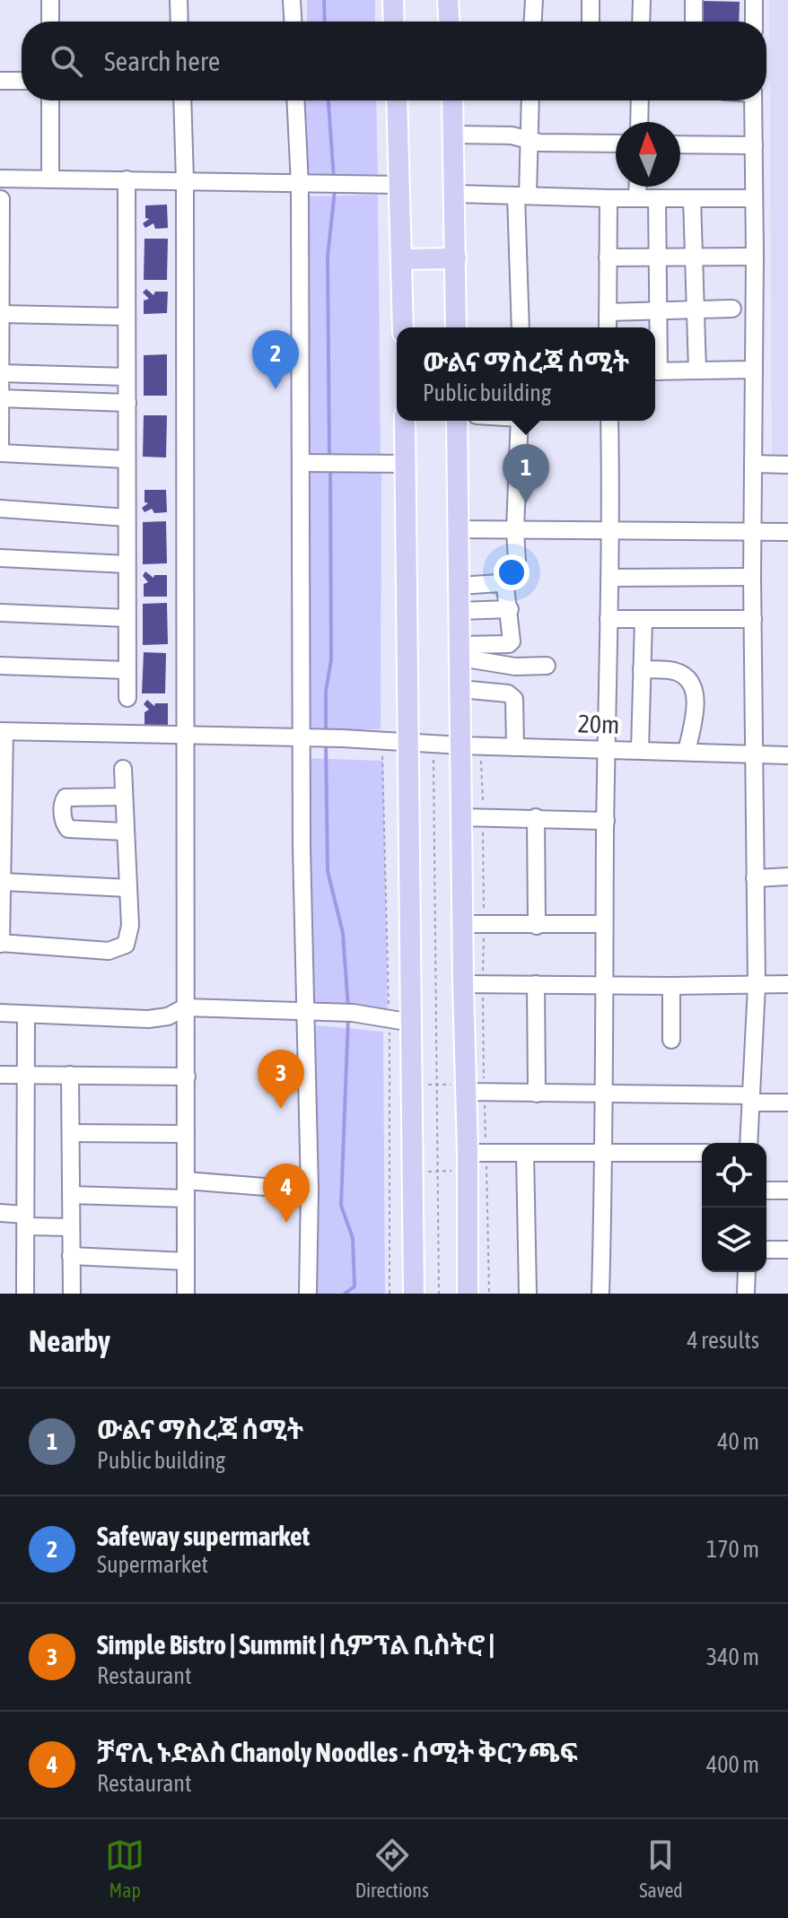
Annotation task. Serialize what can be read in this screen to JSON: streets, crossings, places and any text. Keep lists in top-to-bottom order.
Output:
{
  "streets": {
    "street": ["20m"]
  },
  "north": "top",
  "page": {
    "search": "Search here",
    "popup": ["ውልና ማስረጃ ሰሚት", "Public building"],
    "pins": [
      "2",
      "1",
      "3",
      "4"
    ],
    "heading": ["Nearby", "4 results"],
    "list": [
      {
        "mark": "1",
        "name": "ውልና ማስረጃ ሰሚት",
        "note": "Public building",
        "value": "40 m"
      },
      {
        "mark": "2",
        "name": "Safeway supermarket",
        "note": "Supermarket",
        "value": "170 m"
      },
      {
        "mark": "3",
        "name": "Simple Bistro | Summit | ሲምፕል ቢስትሮ |",
        "note": "Restaurant",
        "value": "340 m"
      },
      {
        "mark": "4",
        "name": "ቻኖሊ ኑድልስ Chanoly Noodles - ሰሚት ቅርንጫፍ",
        "note": "Restaurant",
        "value": "400 m"
      }
    ],
    "nav": ["Map", "Directions", "Saved"]
  }
}
